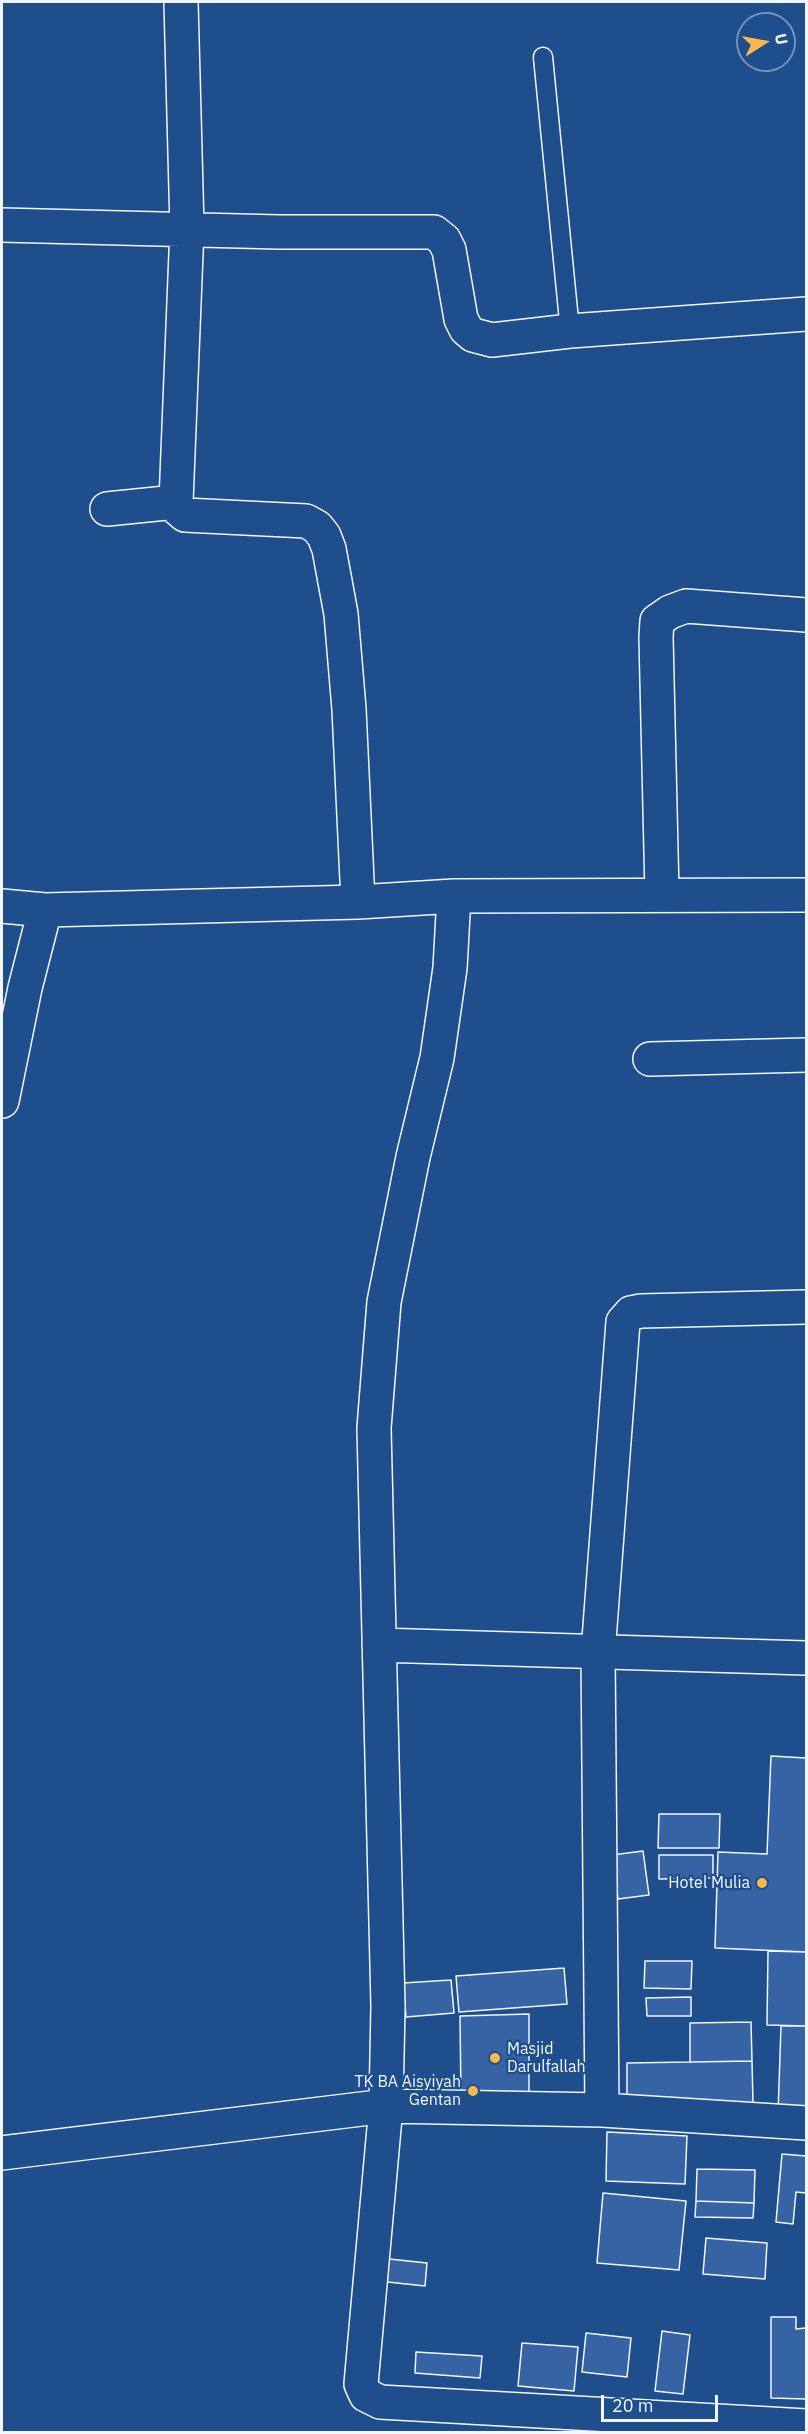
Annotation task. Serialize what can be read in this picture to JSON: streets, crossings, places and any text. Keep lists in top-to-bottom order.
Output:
{
  "places": ["Hotel Mulia", "Masjid Darulfallah", "TK BA Aisyiyah Gentan"],
  "scale_bar": "20 m",
  "north": "right"
}
